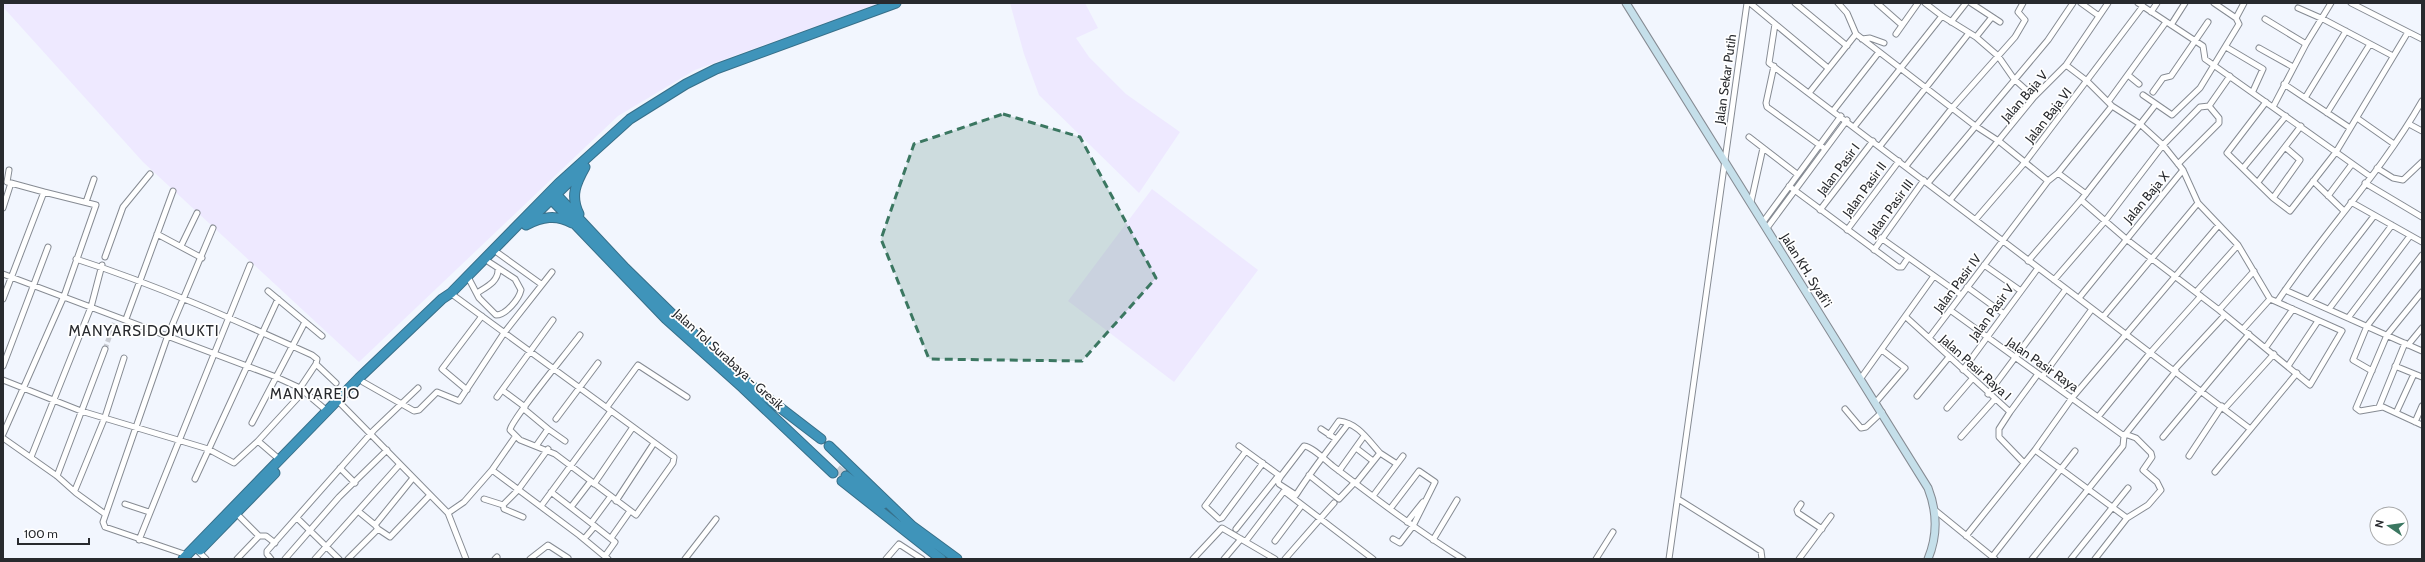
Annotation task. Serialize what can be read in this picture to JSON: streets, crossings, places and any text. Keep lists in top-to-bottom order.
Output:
{
  "streets": {
    "highway": ["Jalan Tol Surabaya - Gresik"],
    "main road": ["Jalan KH. Syafi'i"],
    "street": [
      "Jalan Sekar Putih",
      "Jalan Baja V",
      "Jalan Baja VI",
      "Jalan Pasir I",
      "Jalan Pasir II",
      "Jalan Baja X",
      "Jalan Pasir III",
      "Jalan Pasir IV",
      "Jalan Pasir V",
      "Jalan Pasir Raya",
      "Jalan Pasir Raya I"
    ]
  },
  "crossings": [
    ["Jalan Sekar Putih", "Jalan KH. Syafi'i"],
    ["Jalan Pasir IV", "Jalan Pasir Raya"],
    ["Jalan Pasir IV", "Jalan Pasir Raya I"],
    ["Jalan Pasir V", "Jalan Pasir Raya"],
    ["Jalan Pasir V", "Jalan Pasir Raya I"],
    ["Jalan Pasir Raya", "Jalan Pasir Raya I"]
  ],
  "districts": ["MANYARSIDOMUKTI", "MANYAREJO"],
  "scale_bar": "100 m",
  "north": "left"
}
